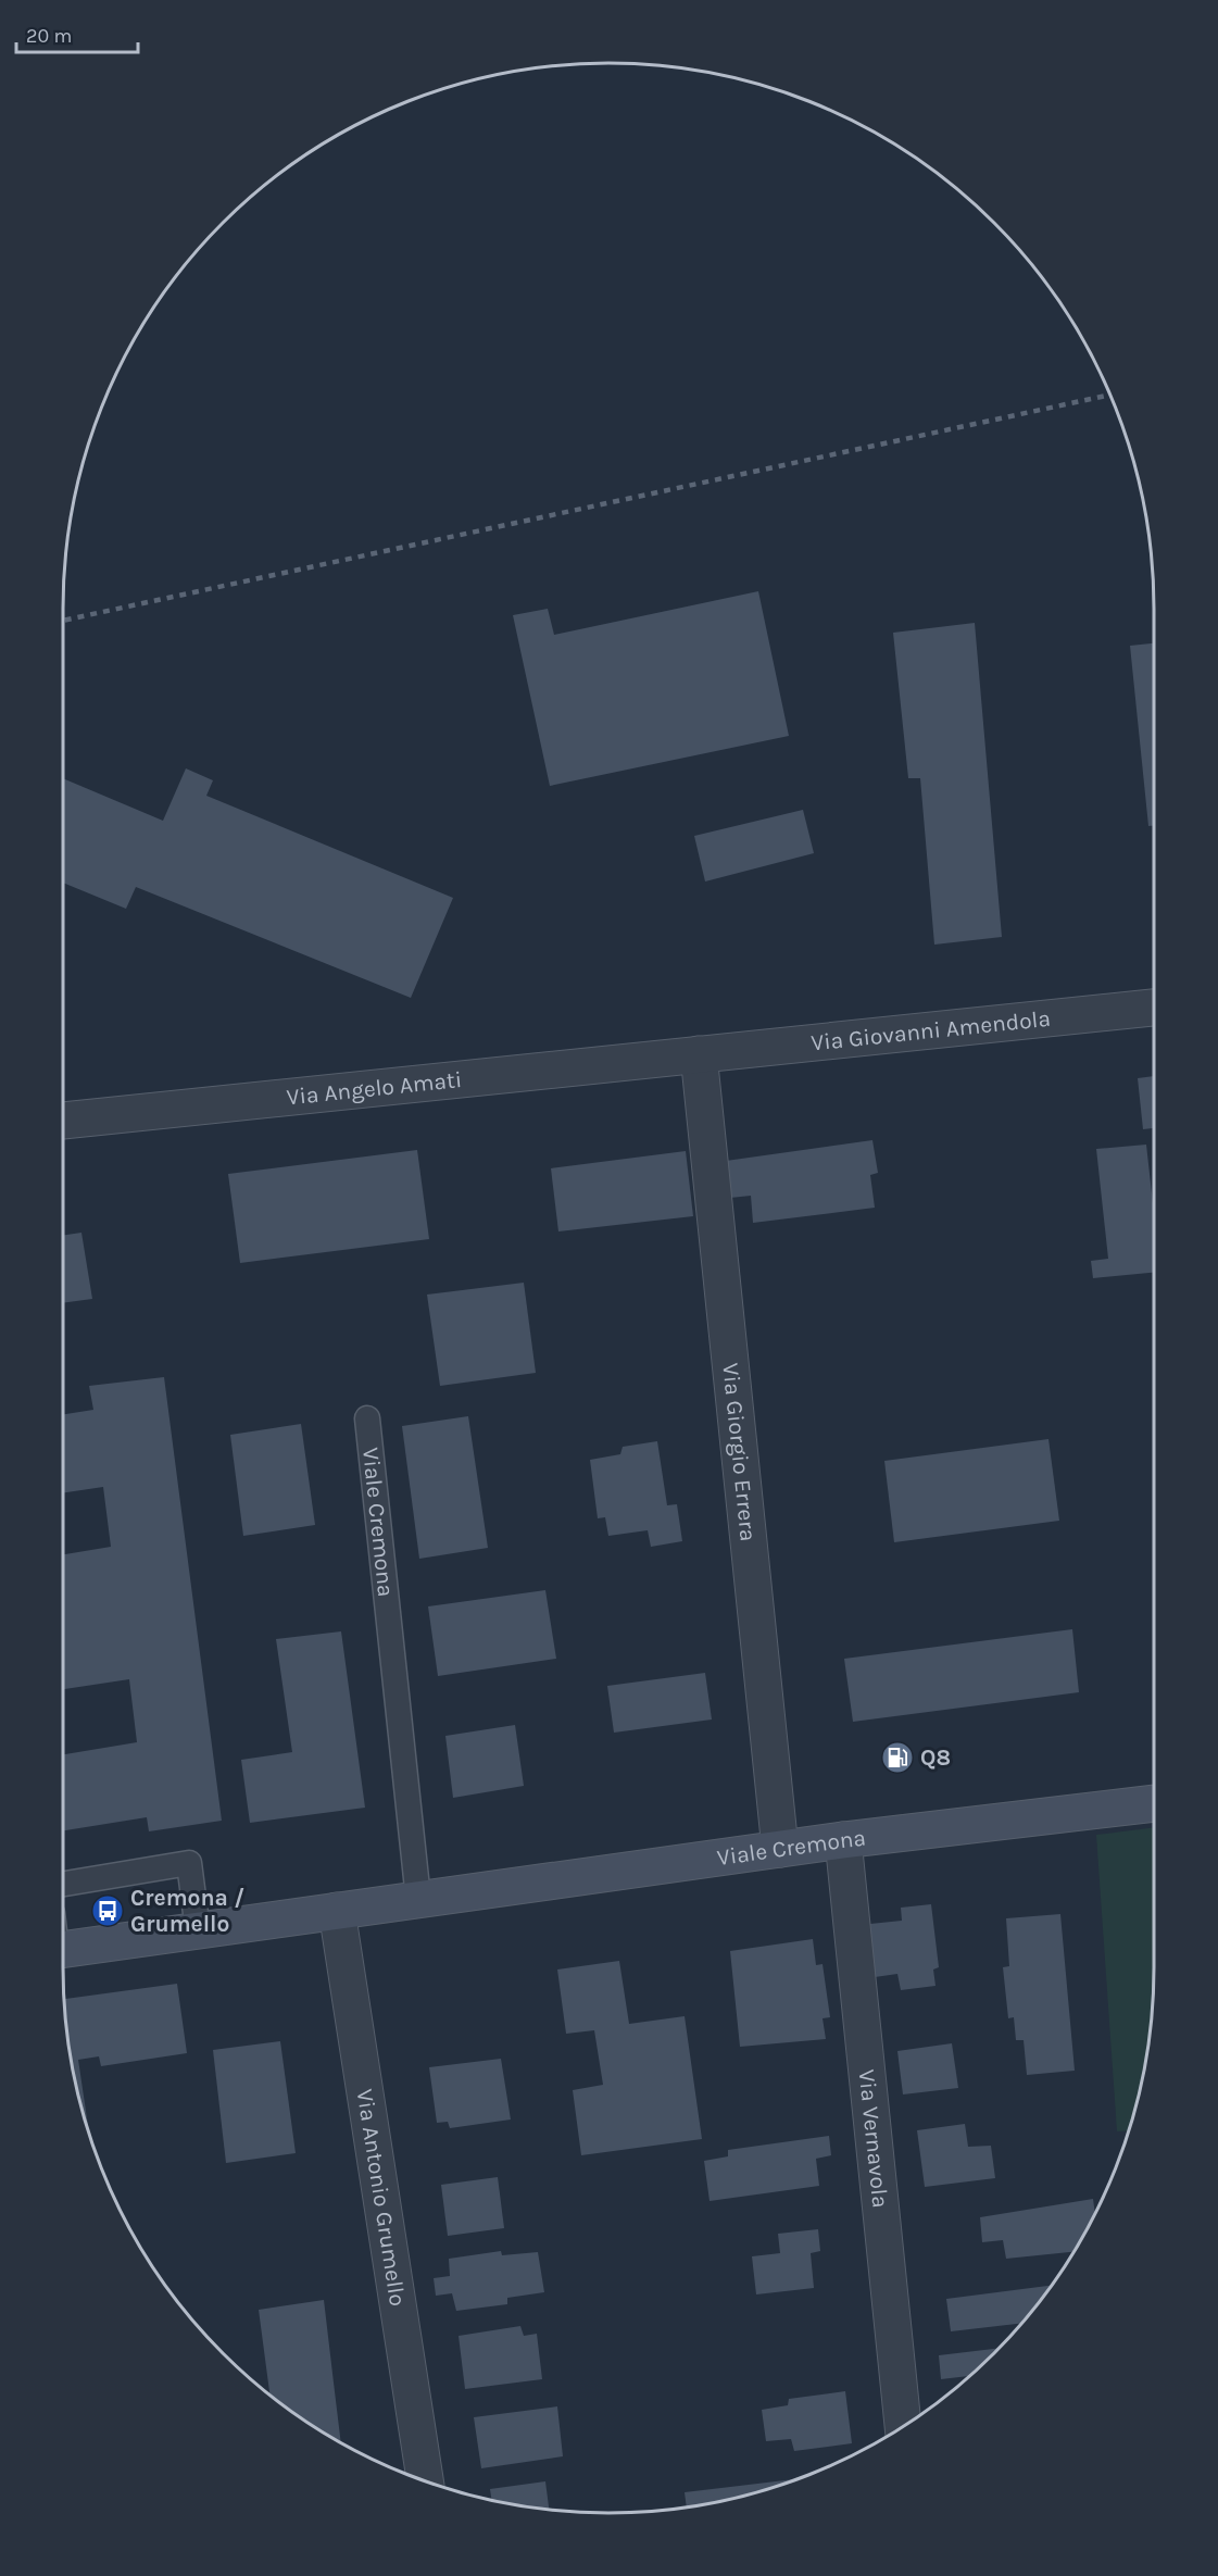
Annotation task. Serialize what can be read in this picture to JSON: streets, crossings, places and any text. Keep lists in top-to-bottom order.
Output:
{
  "streets": {
    "main road": ["Viale Cremona"],
    "street": [
      "Via Giovanni Amendola",
      "Via Angelo Amati",
      "Via Giorgio Errera",
      "Via Vernavola",
      "Via Antonio Grumello"
    ]
  },
  "crossings": [
    ["Via Giovanni Amendola", "Via Angelo Amati"],
    ["Via Giovanni Amendola", "Via Giorgio Errera"],
    ["Via Angelo Amati", "Via Giorgio Errera"],
    ["Via Giorgio Errera", "Viale Cremona"],
    ["Viale Cremona", "Via Vernavola"],
    ["Viale Cremona", "Via Antonio Grumello"]
  ],
  "places": {
    "fuel station": ["Q8"],
    "bus stop": ["Cremona / Grumello"]
  },
  "scale_bar": "20 m"
}
